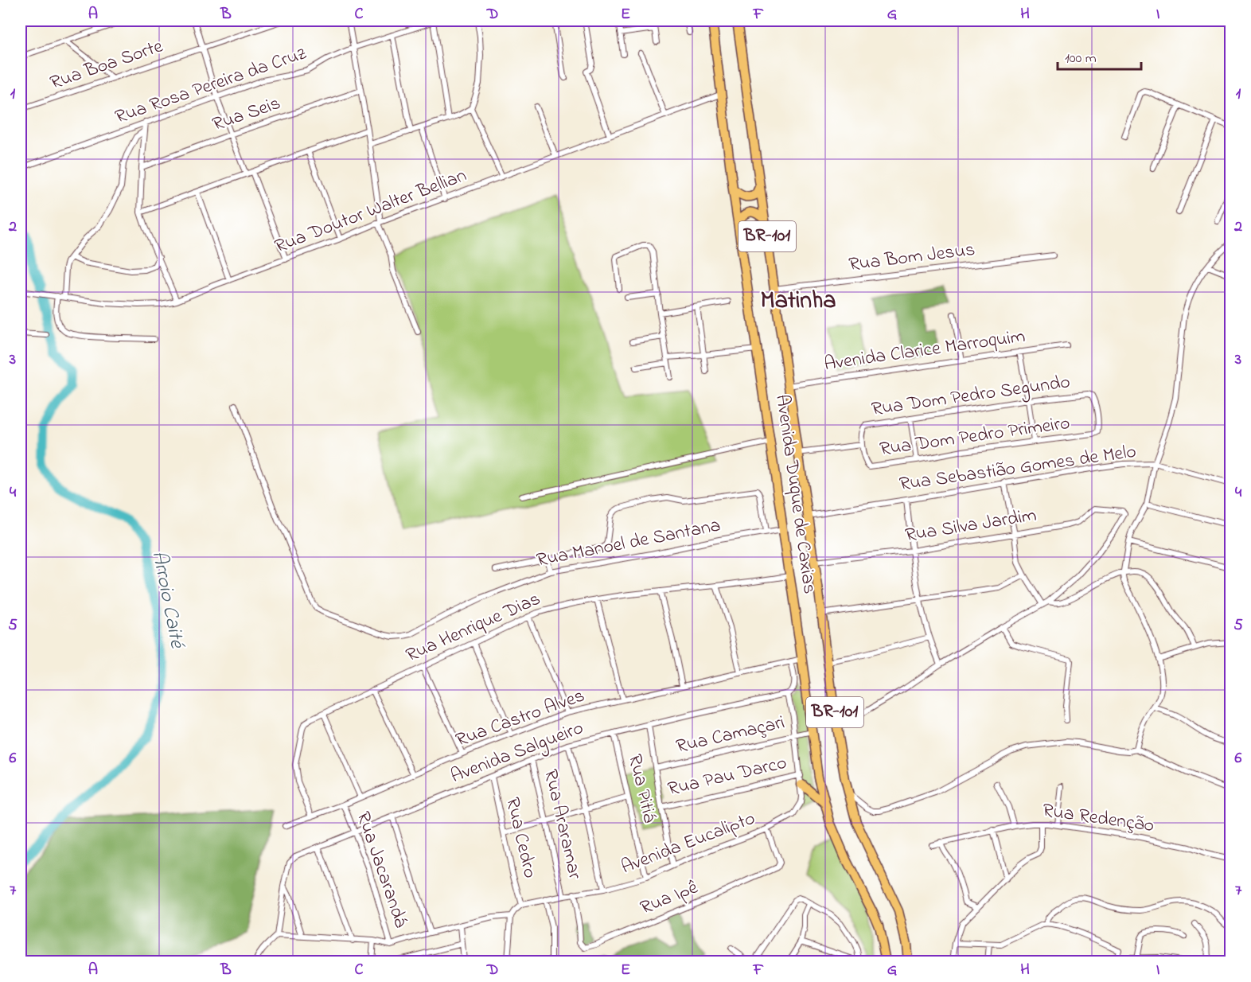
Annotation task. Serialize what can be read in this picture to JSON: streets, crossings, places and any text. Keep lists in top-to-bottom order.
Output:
{
  "streets": {
    "highway": ["BR-101", "Avenida Duque de Caxias"],
    "street": [
      "Rua Boa Sorte",
      "Rua Rosa Pereira da Cruz",
      "Rua Seis",
      "Rua Doutor Walter Bellian",
      "Rua Bom Jesus",
      "Avenida Clarice Marroquim",
      "Rua Dom Pedro Segundo",
      "Rua Dom Pedro Primeiro",
      "Rua Sebastião Gomes de Melo",
      "Rua Silva Jardim",
      "Rua Manoel de Santana",
      "Rua Henrique Dias",
      "Rua Castro Alves",
      "Rua Camaçari",
      "Avenida Salgueiro",
      "Rua Pau Darco",
      "Rua Pitiá",
      "Rua Redenção",
      "Rua Araramar",
      "Rua Cedro",
      "Avenida Eucalipto",
      "Rua Jacarandá",
      "Rua Ipê"
    ]
  },
  "crossings": [
    ["Rua Doutor Walter Bellian", "Avenida Duque de Caxias"],
    ["Rua Bom Jesus", "Avenida Duque de Caxias"],
    ["Avenida Clarice Marroquim", "Avenida Duque de Caxias"],
    ["Rua Dom Pedro Segundo", "Rua Dom Pedro Primeiro"],
    ["Rua Sebastião Gomes de Melo", "Avenida Duque de Caxias"],
    ["Avenida Duque de Caxias", "Rua Silva Jardim"],
    ["Avenida Duque de Caxias", "Rua Manoel de Santana"],
    ["Avenida Duque de Caxias", "Rua Henrique Dias"],
    ["Avenida Duque de Caxias", "Rua Castro Alves"],
    ["Avenida Duque de Caxias", "Rua Camaçari"],
    ["Rua Henrique Dias", "Rua Castro Alves"],
    ["Rua Castro Alves", "Rua Jacarandá"],
    ["Rua Camaçari", "Avenida Eucalipto"],
    ["Avenida Salgueiro", "Rua Pitiá"],
    ["Avenida Salgueiro", "Rua Araramar"],
    ["Avenida Salgueiro", "Rua Cedro"],
    ["Avenida Salgueiro", "Avenida Eucalipto"],
    ["Avenida Salgueiro", "Rua Jacarandá"],
    ["Rua Pau Darco", "Avenida Eucalipto"],
    ["Rua Pitiá", "Avenida Eucalipto"],
    ["Rua Araramar", "Avenida Eucalipto"],
    ["Rua Cedro", "Avenida Eucalipto"],
    ["Avenida Eucalipto", "Rua Ipê"]
  ],
  "districts": ["Matinha"],
  "water": ["Arroio Caité"],
  "scale_bar": "100 m",
  "grid": {
    "columns": [
      "A",
      "B",
      "C",
      "D",
      "E",
      "F",
      "G",
      "H",
      "I"
    ],
    "rows": [
      "1",
      "2",
      "3",
      "4",
      "5",
      "6",
      "7"
    ]
  }
}
